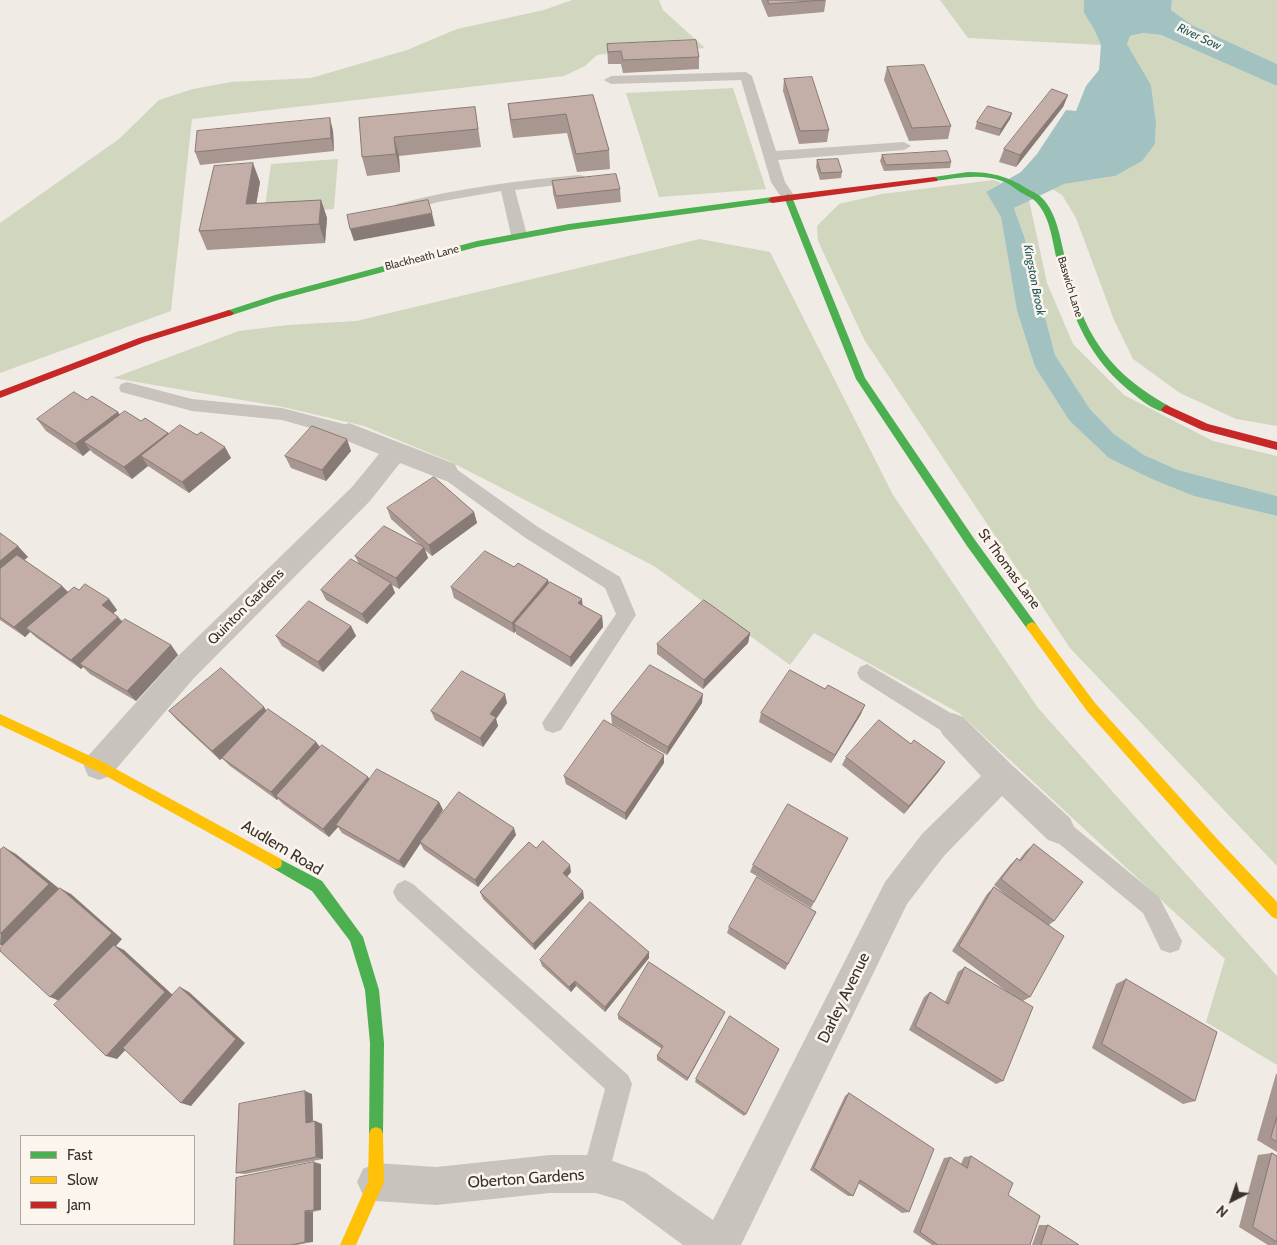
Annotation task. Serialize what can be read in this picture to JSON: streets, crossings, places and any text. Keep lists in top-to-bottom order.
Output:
{
  "streets": {
    "street": [
      "Blackheath Lane",
      "Baswich Lane",
      "St Thomas Lane",
      "Quinton Gardens",
      "Audlem Road",
      "Darley Avenue",
      "Oberton Gardens"
    ]
  },
  "crossings": [
    ["Blackheath Lane", "Baswich Lane"],
    ["Blackheath Lane", "St Thomas Lane"],
    ["Quinton Gardens", "Audlem Road"],
    ["Audlem Road", "Oberton Gardens"]
  ],
  "water": ["River Sow", "Kingston Brook"],
  "legend": ["Fast", "Slow", "Jam"],
  "north": "bottom left"
}
